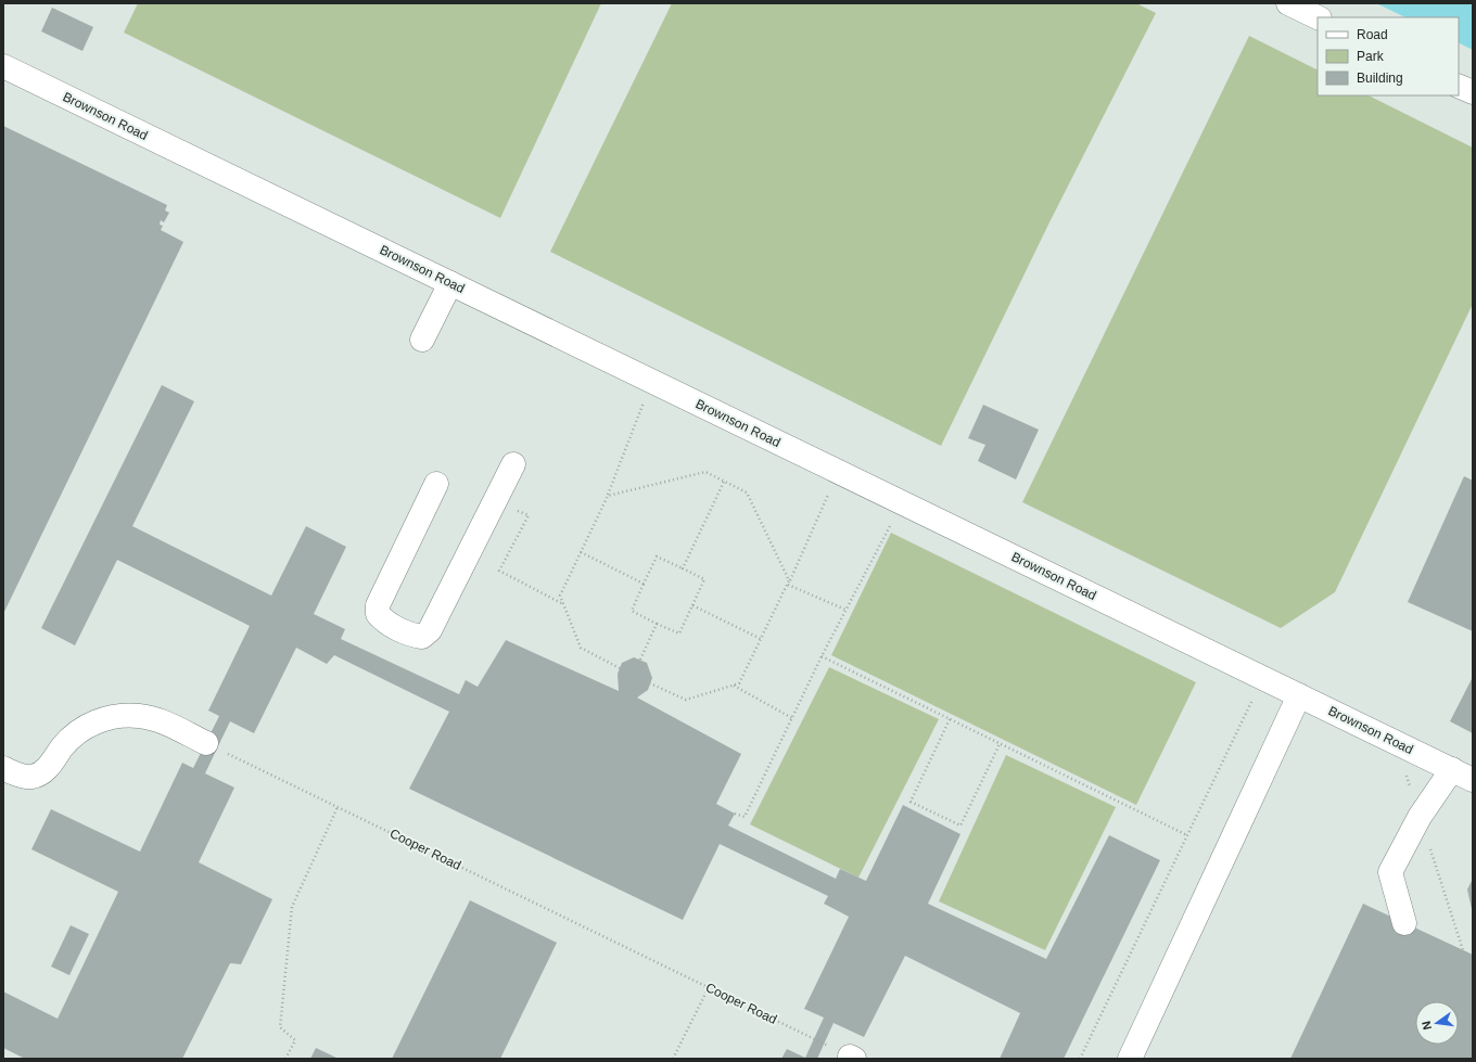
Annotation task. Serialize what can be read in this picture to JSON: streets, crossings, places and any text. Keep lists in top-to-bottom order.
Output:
{
  "streets": {
    "street": ["Brownson Road"],
    "path": ["Cooper Road"]
  },
  "legend": ["Road", "Park", "Building"],
  "north": "left"
}
